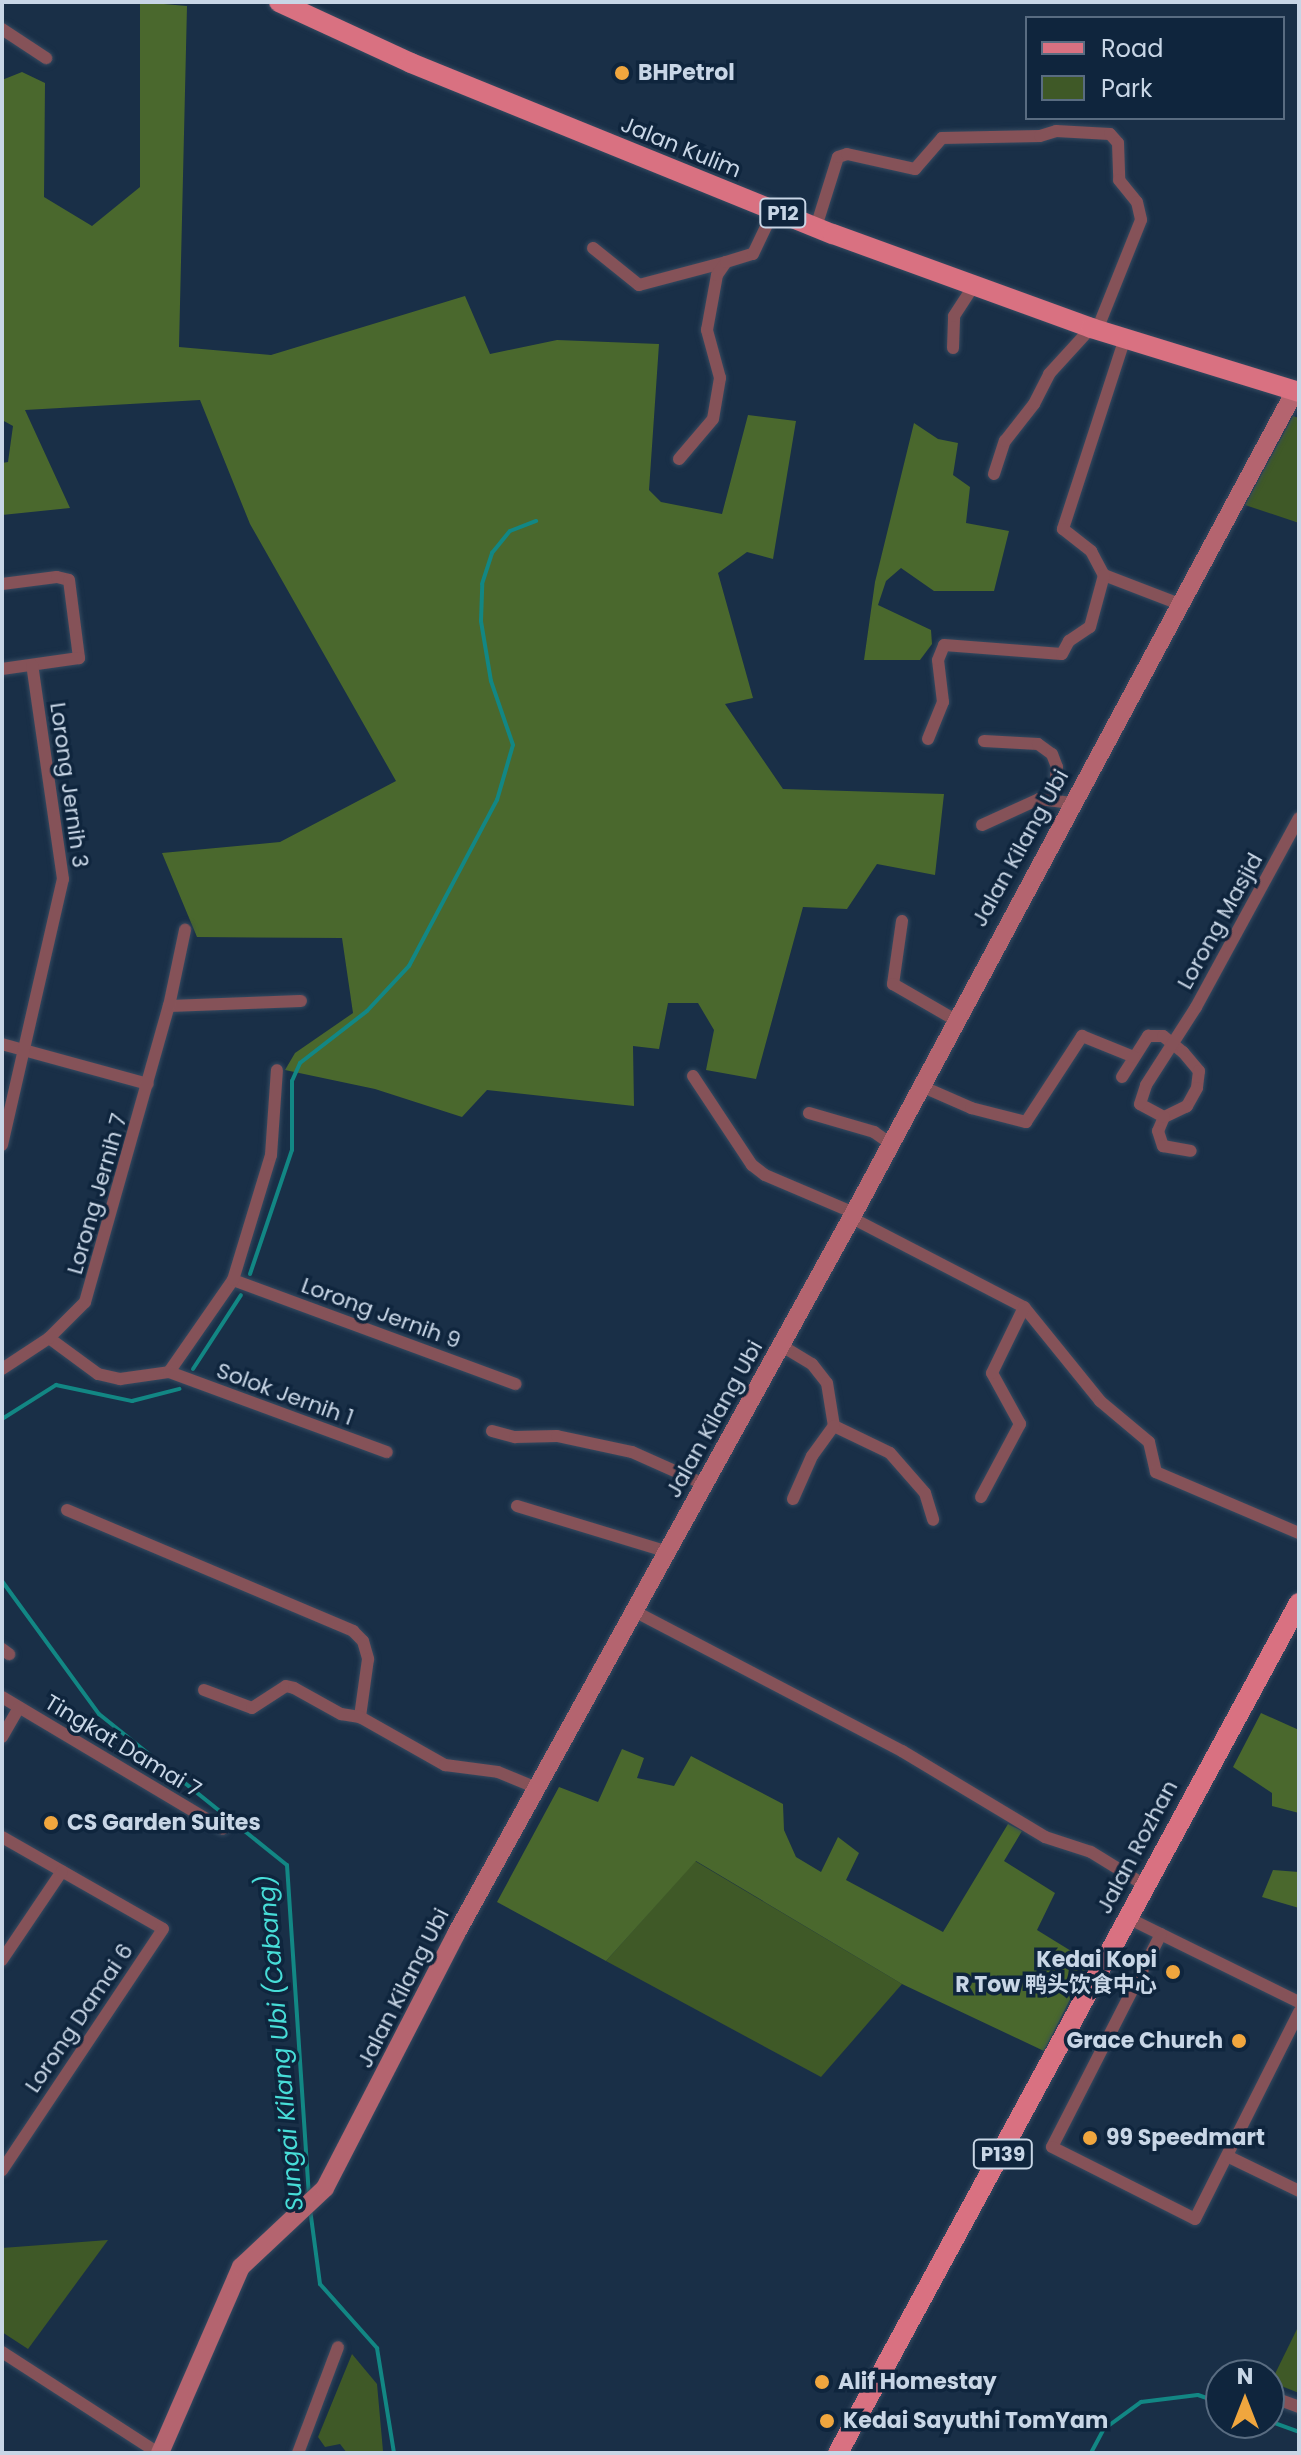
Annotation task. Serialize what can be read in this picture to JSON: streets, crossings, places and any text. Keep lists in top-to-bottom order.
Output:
{
  "streets": {
    "main road": [
      "Jalan Kulim",
      "P12",
      "Jalan Rozhan",
      "P139"
    ],
    "street": [
      "Lorong Jernih 3",
      "Jalan Kilang Ubi",
      "Lorong Masjid",
      "Lorong Jernih 7",
      "Lorong Jernih 9",
      "Solok Jernih 1",
      "Tingkat Damai 7",
      "Lorong Damai 6"
    ]
  },
  "crossings": [
    ["Jalan Kulim", "Jalan Kilang Ubi"]
  ],
  "water": ["Sungai Kilang Ubi (Cabang)"],
  "places": [
    "BHPetrol",
    "CS Garden Suites",
    "Kedai Kopi R Tow 鸭头饮食中心",
    "Grace Church",
    "99 Speedmart",
    "Alif Homestay",
    "Kedai Sayuthi TomYam"
  ],
  "legend": ["Road", "Park"],
  "north": "top"
}
